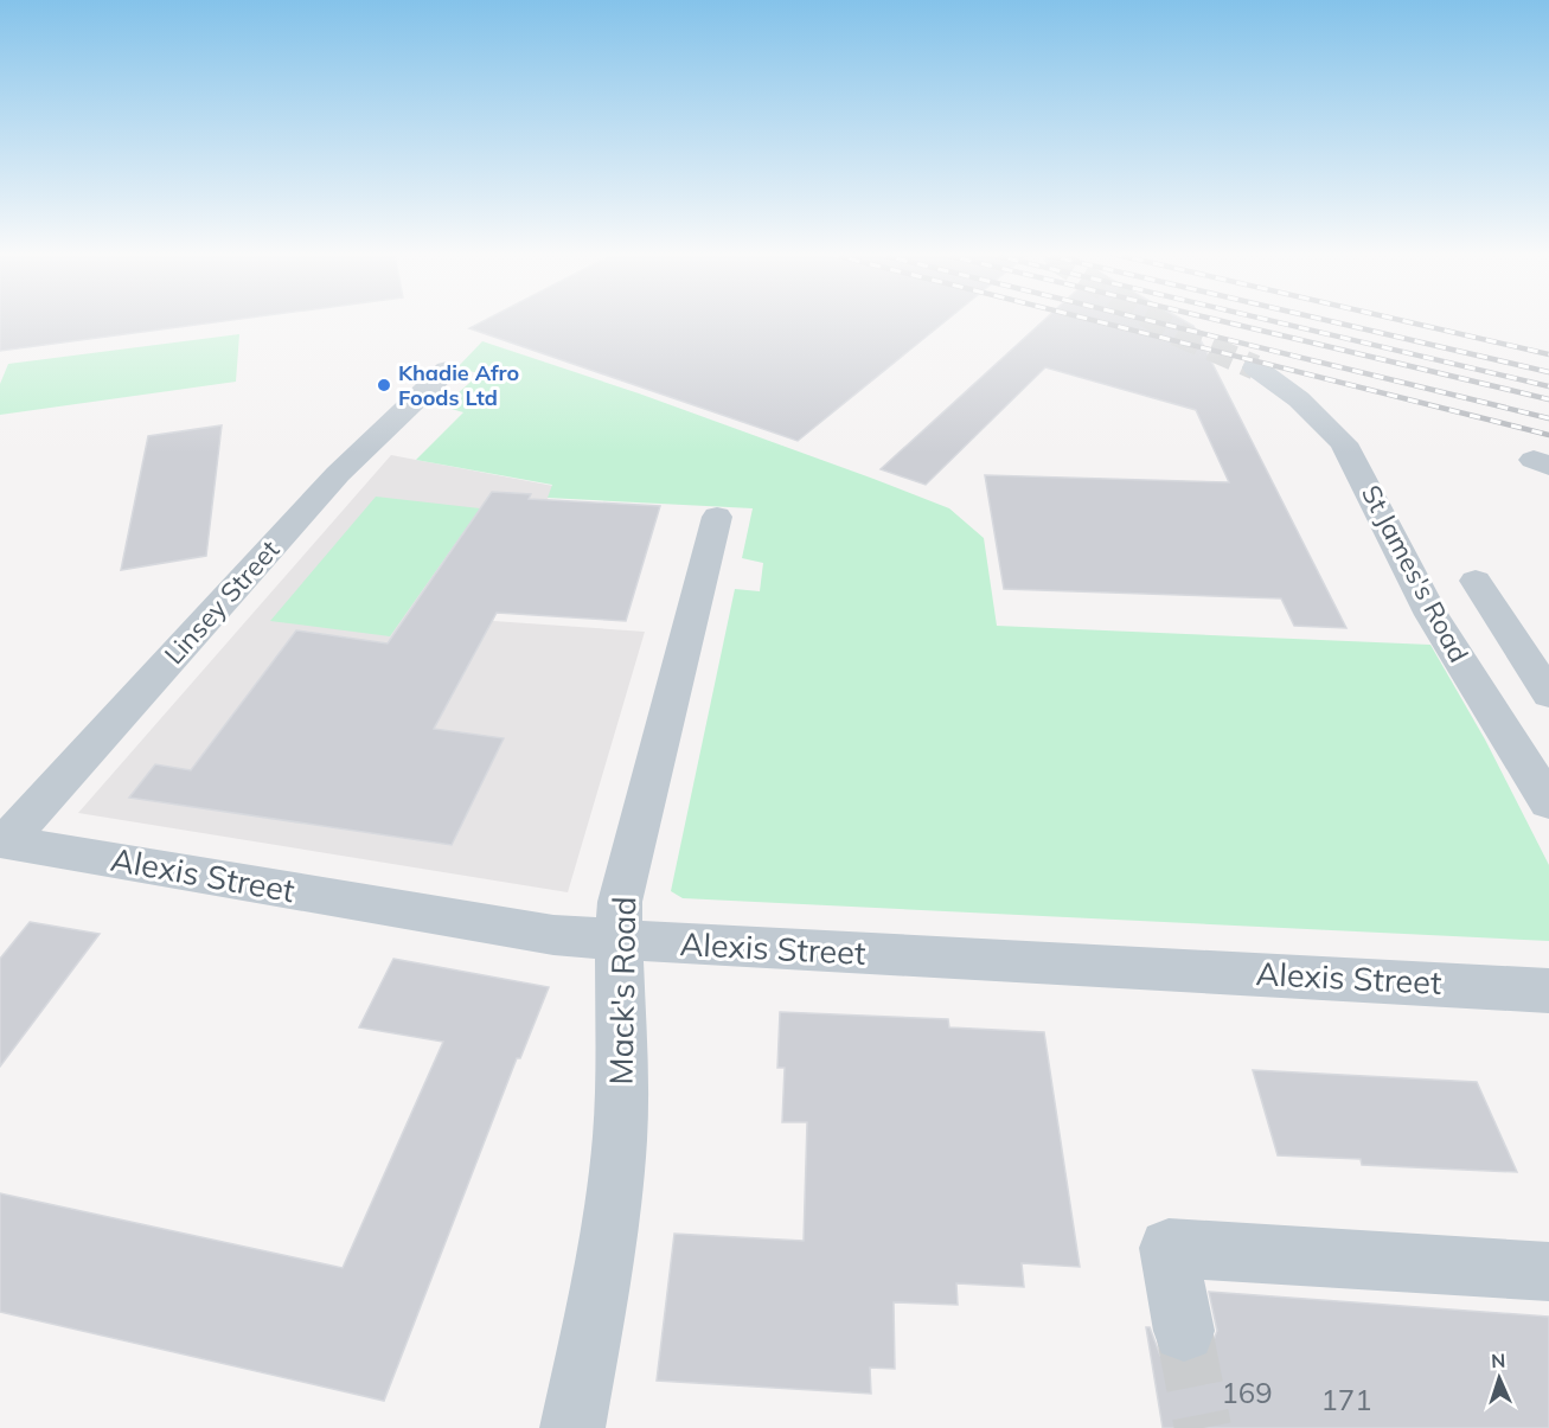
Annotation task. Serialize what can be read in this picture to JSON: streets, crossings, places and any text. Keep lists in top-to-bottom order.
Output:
{
  "streets": {
    "street": [
      "St James's Road",
      "Linsey Street",
      "Alexis Street",
      "Mack's Road"
    ]
  },
  "crossings": [
    ["Linsey Street", "Alexis Street"],
    ["Alexis Street", "Mack's Road"]
  ],
  "places": ["Khadie Afro Foods Ltd"],
  "house_numbers": ["169", "171"],
  "north": "top"
}
